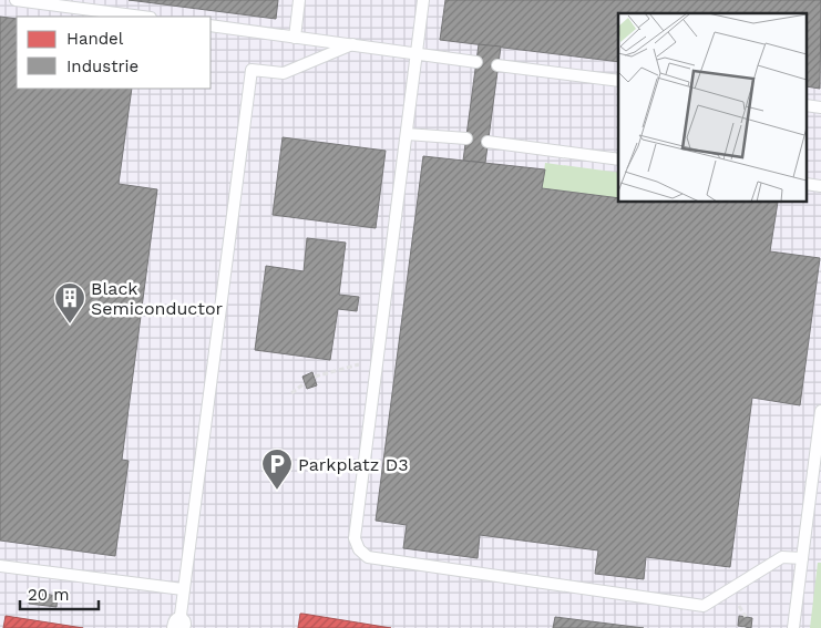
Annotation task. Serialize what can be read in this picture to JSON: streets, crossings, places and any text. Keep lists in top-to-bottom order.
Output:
{
  "places": {
    "building": ["Black Semiconductor"],
    "parking": ["Parkplatz D3"]
  },
  "legend": ["Handel", "Industrie"],
  "scale_bar": "20 m"
}
